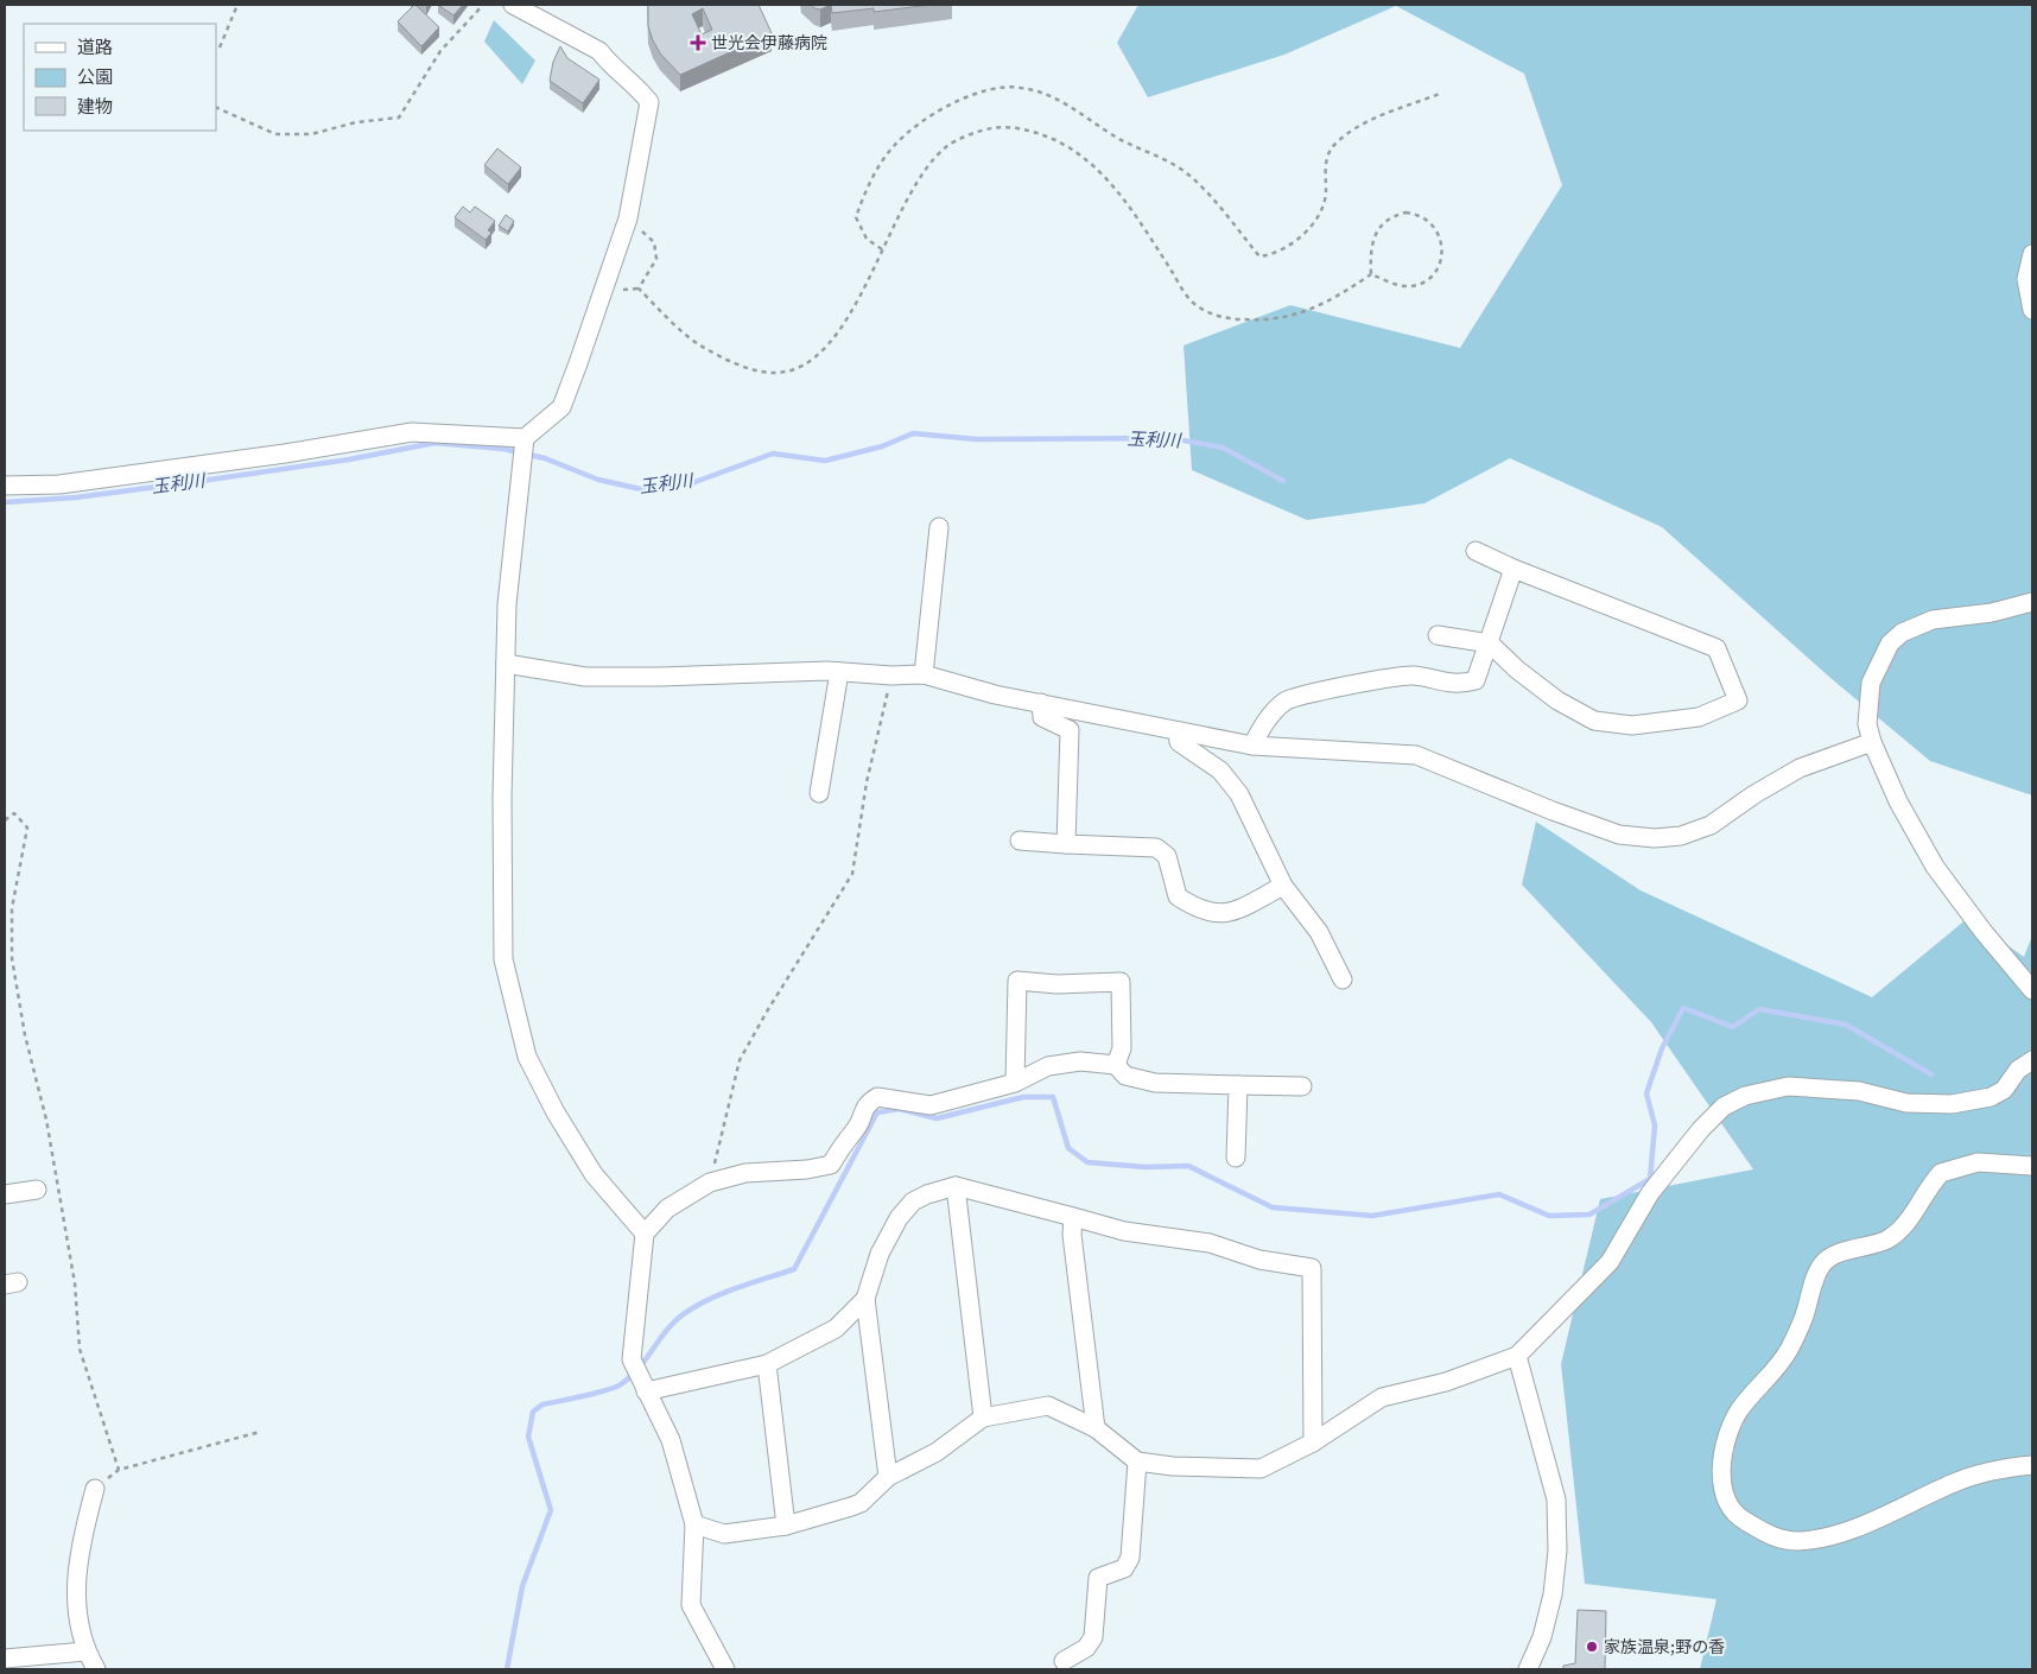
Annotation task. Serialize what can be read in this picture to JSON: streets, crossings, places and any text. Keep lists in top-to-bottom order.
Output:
{
  "water": ["玉利川"],
  "places": {
    "health": ["世光会伊藤病院"],
    "other": ["家族温泉;野の香"]
  },
  "legend": ["道路", "公園", "建物"]
}
